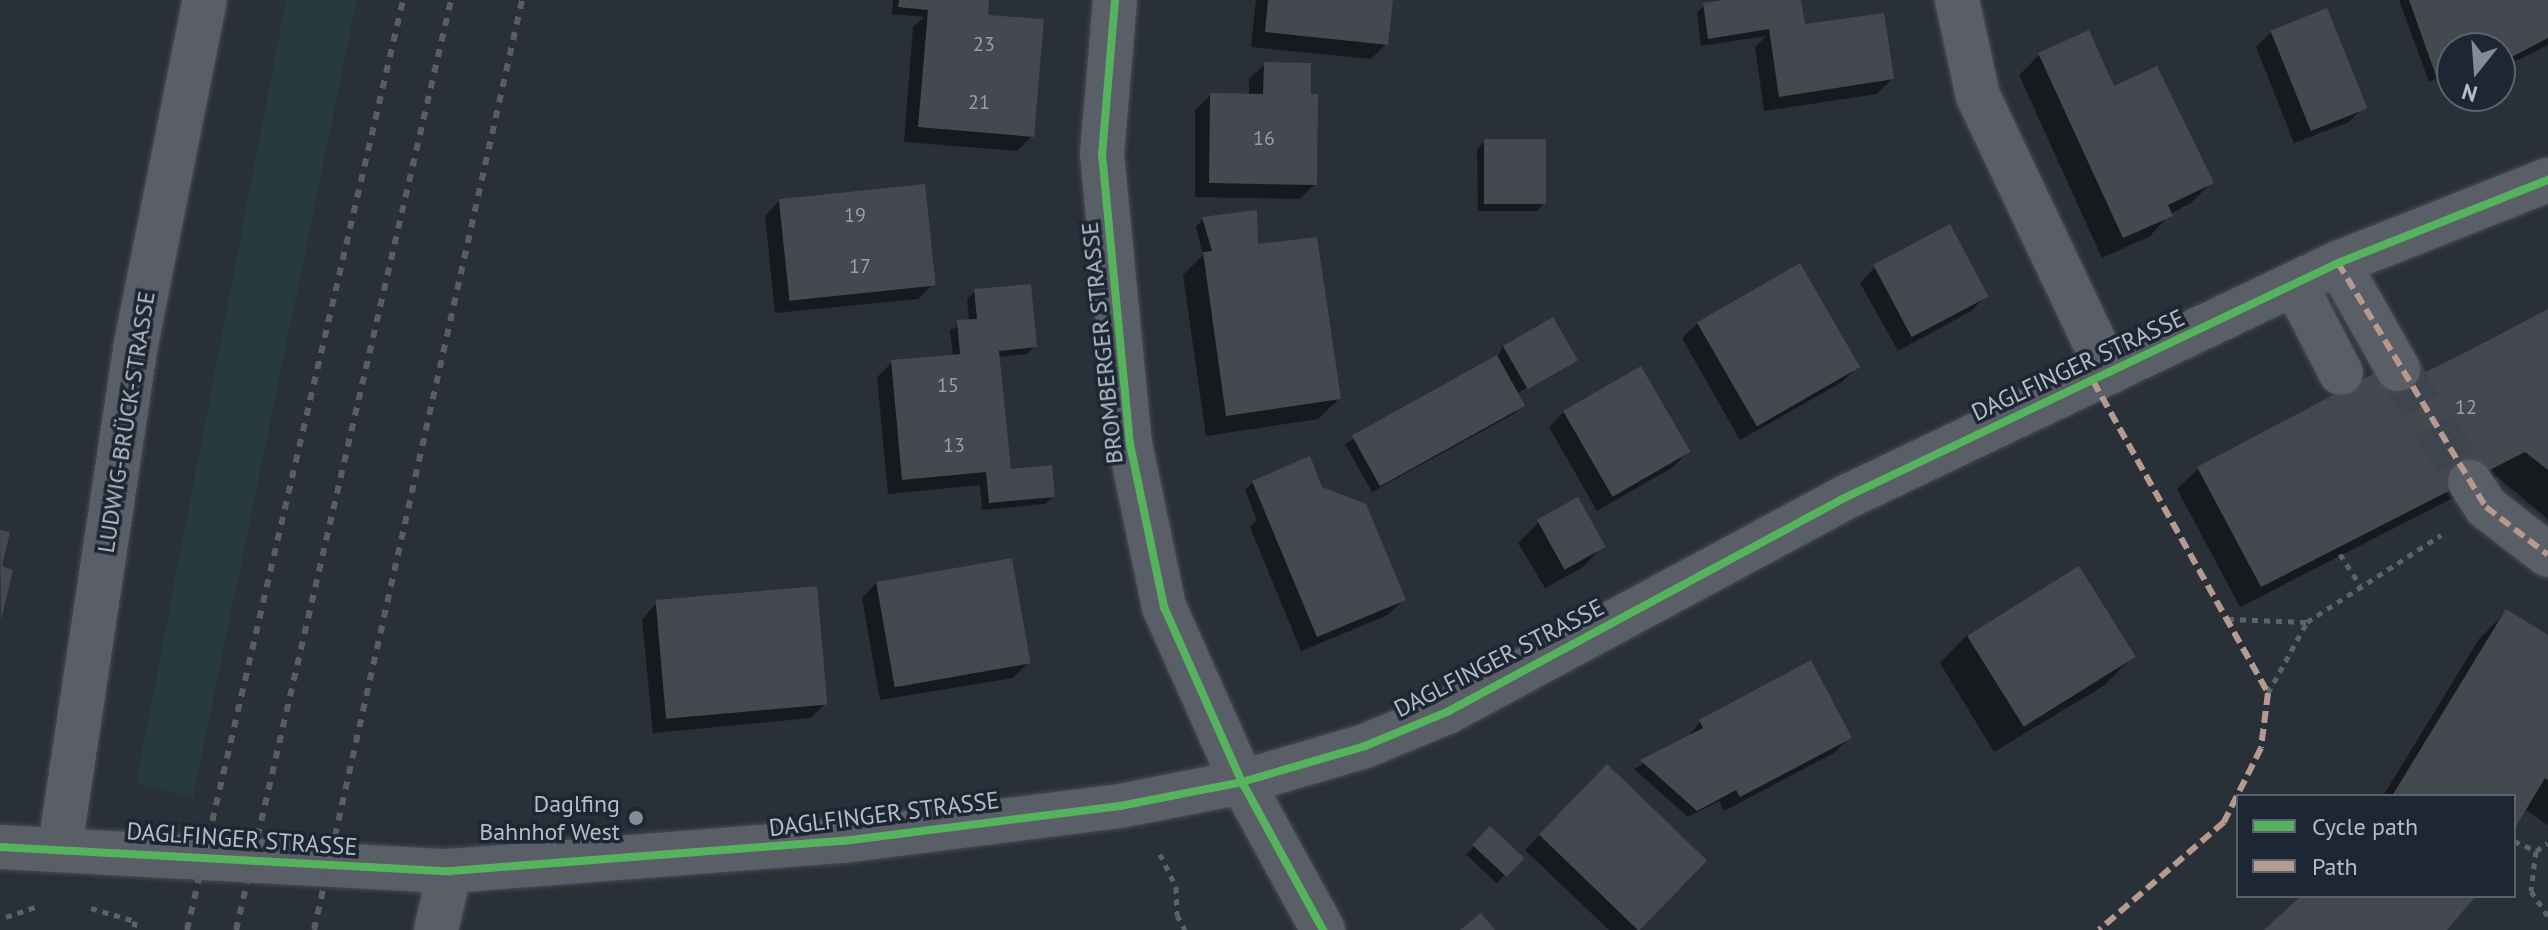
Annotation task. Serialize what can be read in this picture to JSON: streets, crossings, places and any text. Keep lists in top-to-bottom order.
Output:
{
  "streets": {
    "street": ["BROMBERGER STRASSE", "DAGLFINGER STRASSE", "LUDWIG-BRÜCK-STRASSE"]
  },
  "crossings": [
    ["BROMBERGER STRASSE", "DAGLFINGER STRASSE"],
    ["DAGLFINGER STRASSE", "LUDWIG-BRÜCK-STRASSE"]
  ],
  "places": ["Daglfing Bahnhof West"],
  "house_numbers": [
    "23",
    "21",
    "16",
    "19",
    "17",
    "15",
    "12",
    "13"
  ],
  "legend": ["Cycle path", "Path"],
  "north": "bottom"
}
